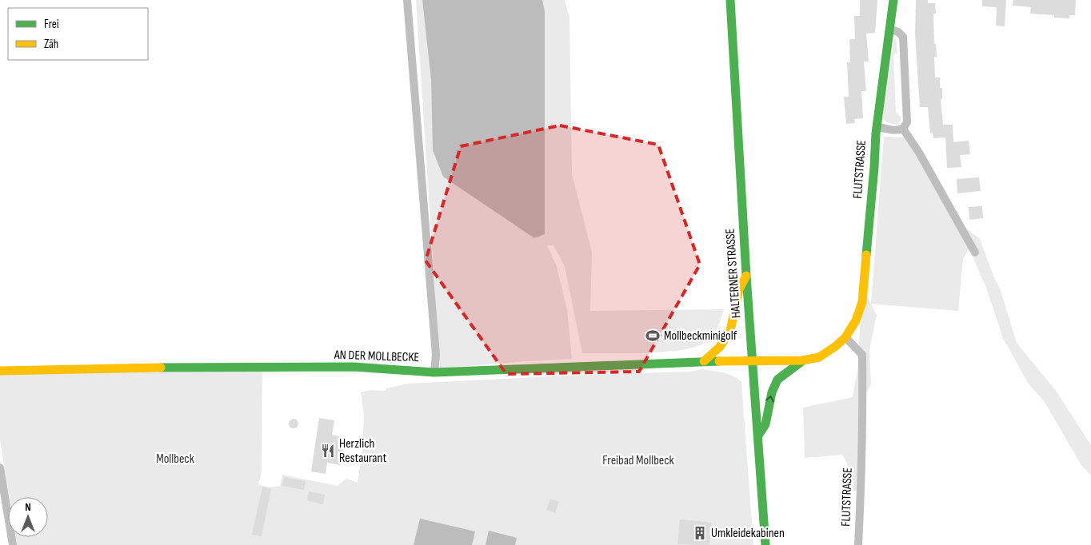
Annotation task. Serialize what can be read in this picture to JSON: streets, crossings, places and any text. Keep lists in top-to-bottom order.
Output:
{
  "streets": {
    "street": ["FLUTSTRASSE", "HALTERNER STRASSE", "AN DER MOLLBECKE"]
  },
  "crossings": [
    ["FLUTSTRASSE", "HALTERNER STRASSE"],
    ["FLUTSTRASSE", "AN DER MOLLBECKE"],
    ["HALTERNER STRASSE", "AN DER MOLLBECKE"]
  ],
  "parks": ["Mollbeck", "Freibad Mollbeck"],
  "places": {
    "sports": ["Mollbeckminigolf"],
    "restaurant": ["Herzlich Restaurant"],
    "building": ["Umkleidekabinen"]
  },
  "legend": ["Frei", "Zäh"],
  "north": "top"
}
